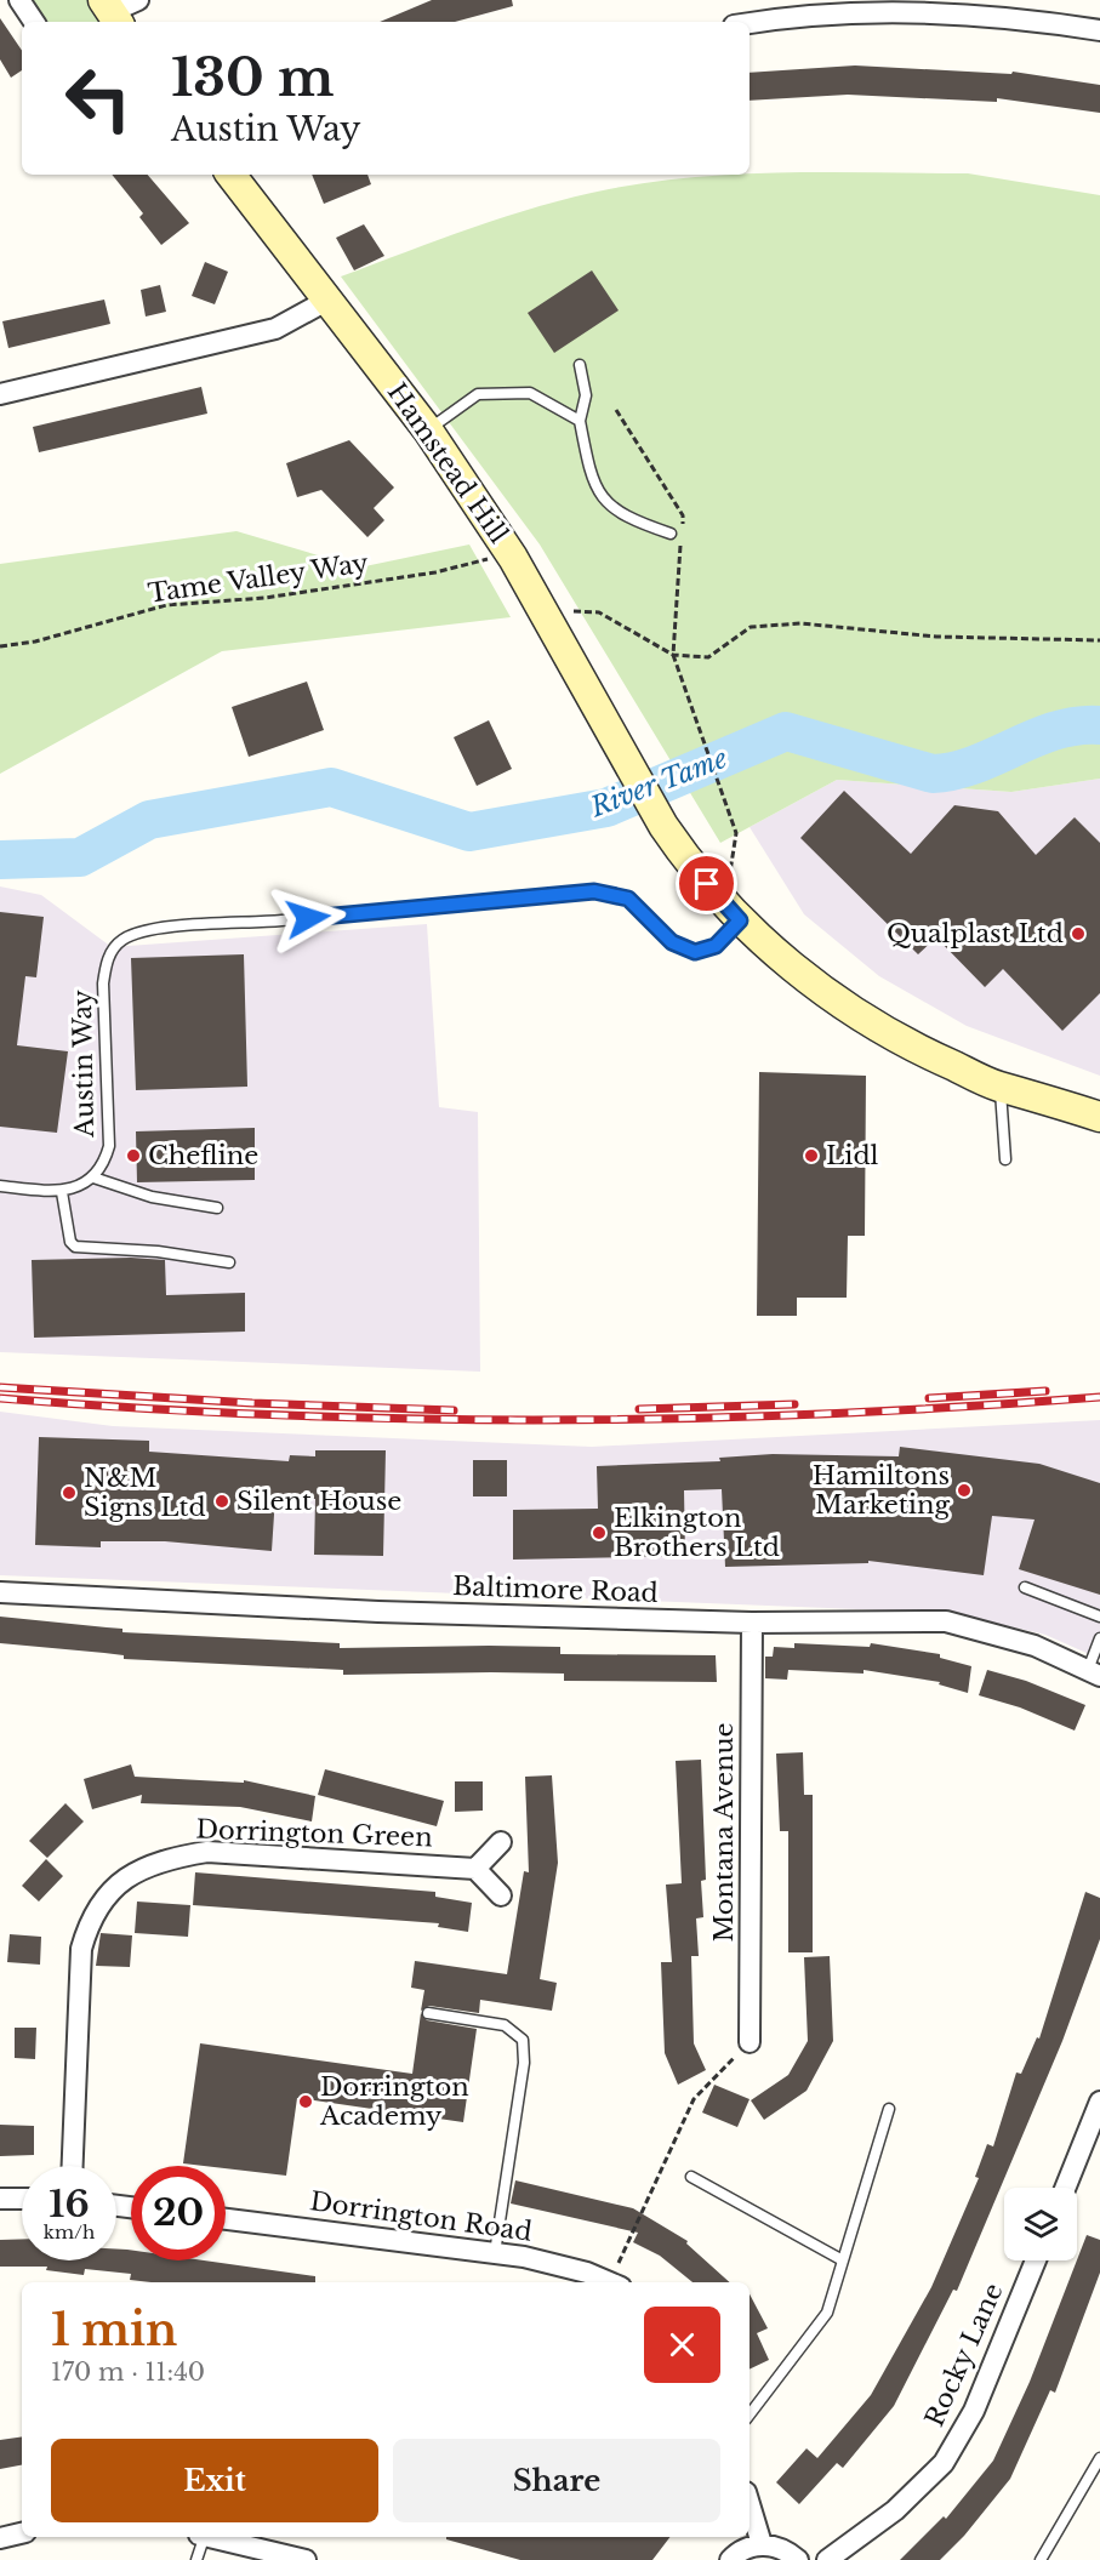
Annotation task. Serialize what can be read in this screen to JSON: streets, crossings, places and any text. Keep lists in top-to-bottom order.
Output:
{
  "streets": {
    "main road": ["Hamstead Hill"],
    "street": [
      "Baltimore Road",
      "Montana Avenue",
      "Dorrington Green",
      "Dorrington Road",
      "Rocky Lane"
    ],
    "lane": ["Austin Way"],
    "path": ["Tame Valley Way"]
  },
  "crossings": [
    ["Hamstead Hill", "Austin Way"],
    ["Baltimore Road", "Montana Avenue"]
  ],
  "water": ["River Tame"],
  "places": [
    "Qualplast Ltd",
    "Chefline",
    "Lidl",
    "Hamiltons Marketing",
    "N&M Signs Ltd",
    "Silent House",
    "Elkington Brothers Ltd",
    "Dorrington Academy"
  ],
  "page": {
    "turn": ["130 m", "Austin Way"],
    "speed": "16 km/h",
    "limit": "20",
    "heading": ["1 min", "170 m · 11:40"],
    "buttons": ["Exit", "Share"]
  }
}
